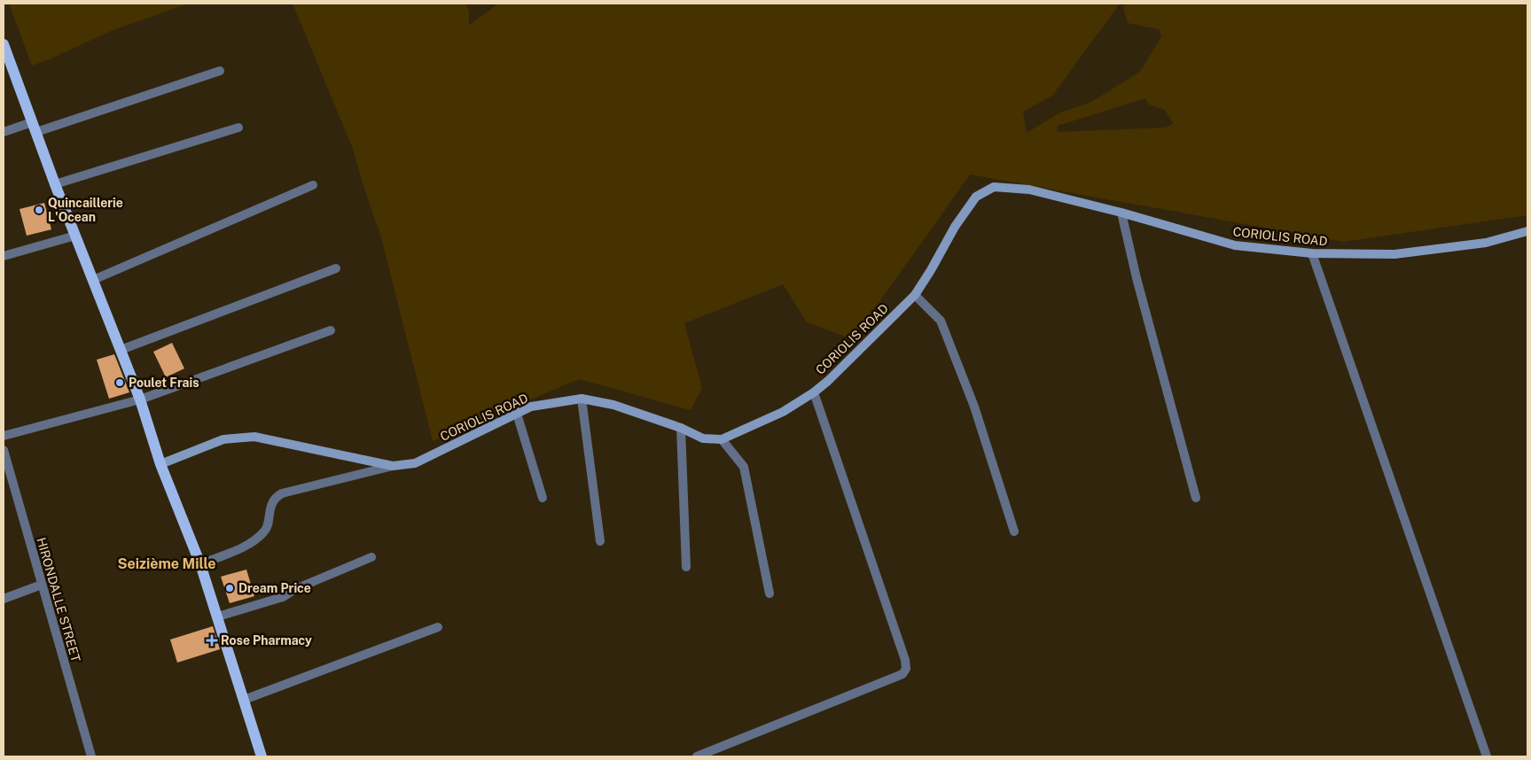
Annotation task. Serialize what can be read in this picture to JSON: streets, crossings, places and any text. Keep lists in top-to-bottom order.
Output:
{
  "streets": {
    "main road": ["CORIOLIS ROAD"],
    "street": ["HIRONDALLE STREET"]
  },
  "districts": ["Seizième Mille"],
  "places": {
    "other": ["Quincaillerie L'Ocean", "Poulet Frais", "Dream Price"],
    "health": ["Rose Pharmacy"]
  }
}
